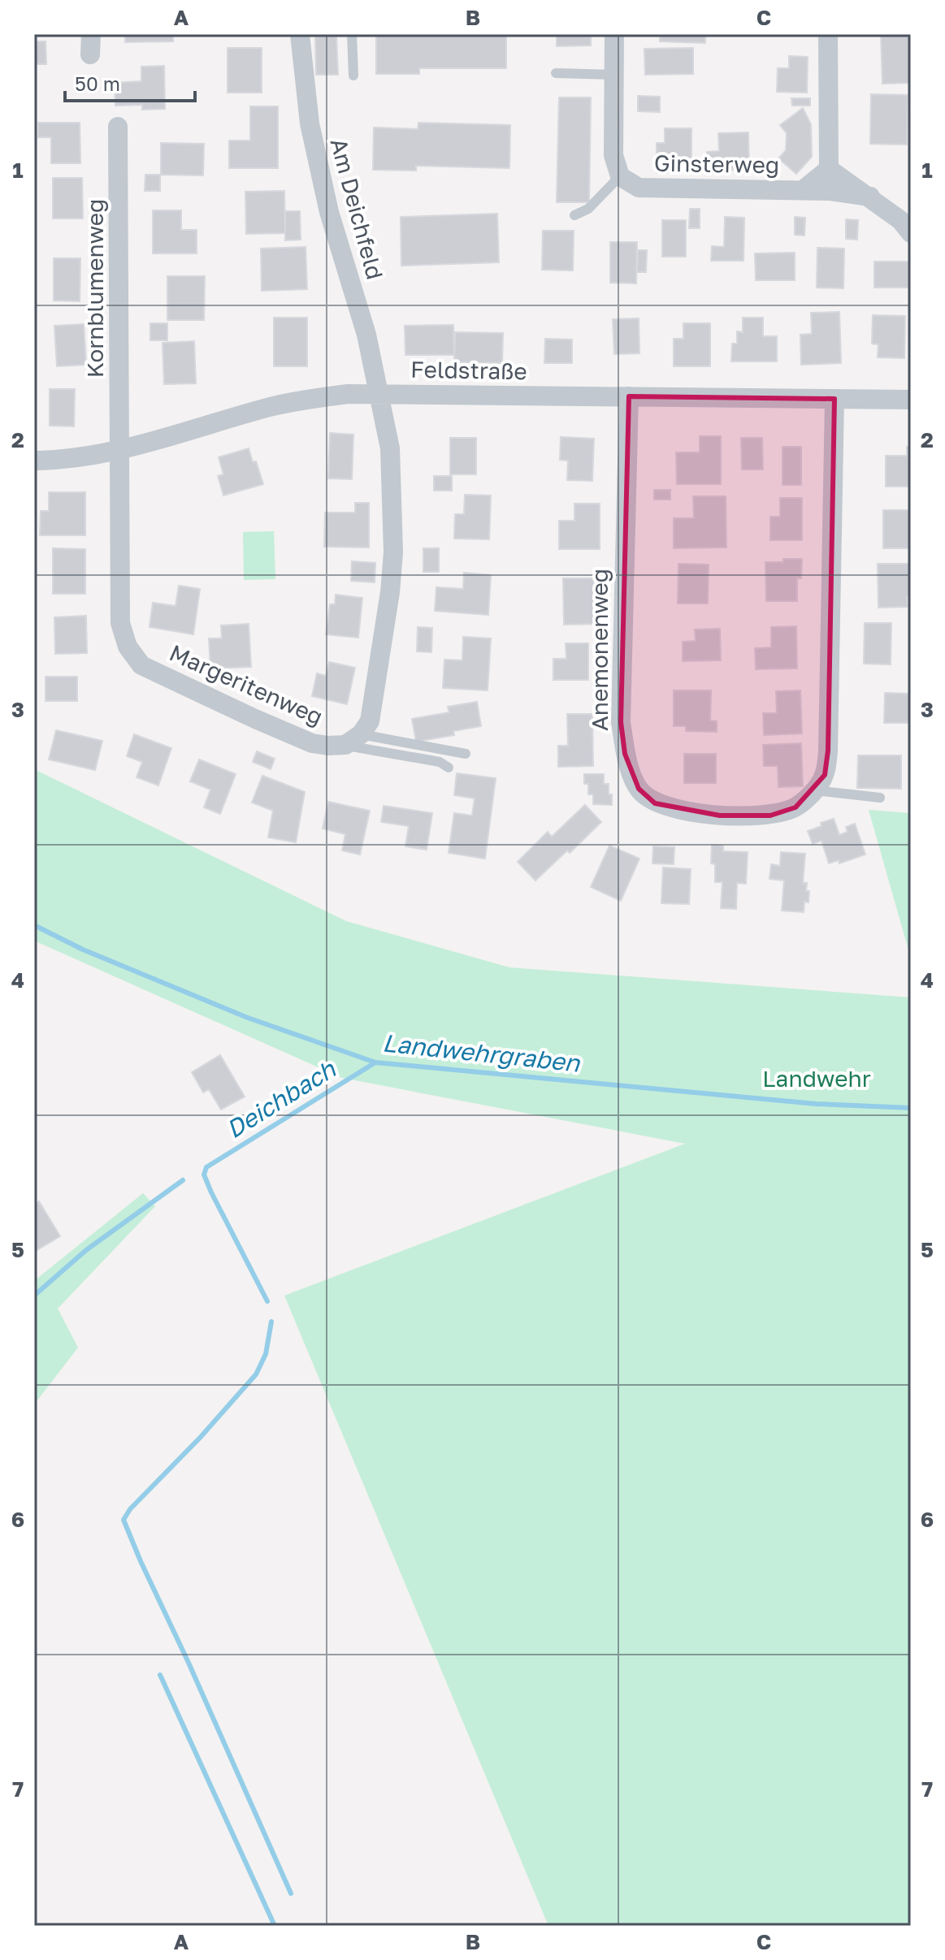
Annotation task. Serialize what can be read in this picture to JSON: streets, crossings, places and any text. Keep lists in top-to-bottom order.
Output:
{
  "streets": {
    "street": [
      "Ginsterweg",
      "Am Deichfeld",
      "Kornblumenweg",
      "Feldstraße",
      "Anemonenweg",
      "Margeritenweg"
    ]
  },
  "crossings": [
    ["Am Deichfeld", "Feldstraße"],
    ["Kornblumenweg", "Feldstraße"],
    ["Kornblumenweg", "Margeritenweg"],
    ["Feldstraße", "Anemonenweg"],
    ["Feldstraße", "Margeritenweg"]
  ],
  "water": ["Landwehrgraben", "Deichbach"],
  "parks": ["Landwehr"],
  "scale_bar": "50 m",
  "grid": {
    "columns": ["A", "B", "C"],
    "rows": [
      "1",
      "2",
      "3",
      "4",
      "5",
      "6",
      "7"
    ]
  }
}
